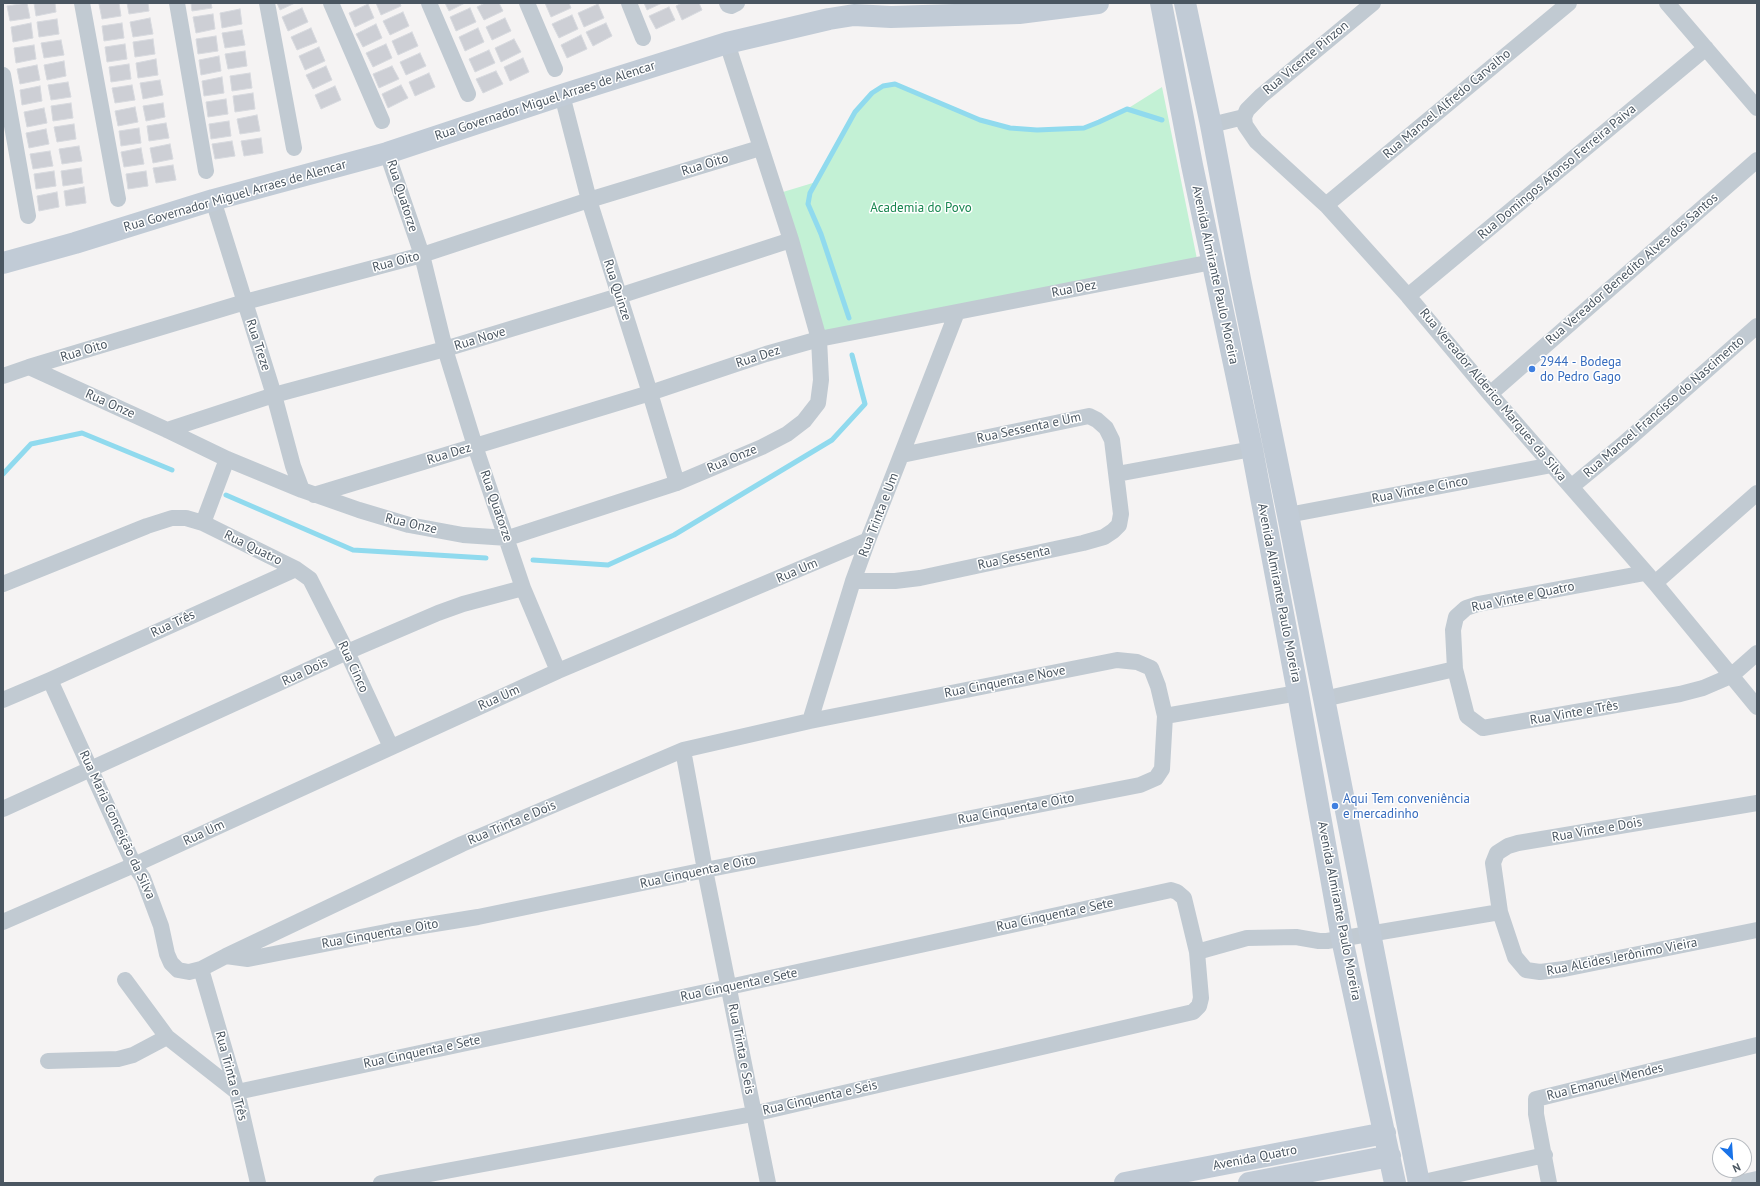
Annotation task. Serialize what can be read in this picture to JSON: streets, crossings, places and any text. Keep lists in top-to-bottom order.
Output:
{
  "streets": {
    "main road": ["Rua Governador Miguel Arraes de Alencar", "Avenida Almirante Paulo Moreira", "Avenida Quatro"],
    "street": [
      "Rua Vicente Pinzon",
      "Rua Manoel Alfredo Carvalho",
      "Rua Oito",
      "Rua Domingos Afonso Ferreira Paiva",
      "Rua Quatorze",
      "Rua Vereador Benedito Alves dos Santos",
      "Rua Dez",
      "Rua Quinze",
      "Rua Nove",
      "Rua Treze",
      "Rua Vereador Alderico Marques da Silva",
      "Rua Onze",
      "Rua Manoel Francisco do Nascimento",
      "Rua Sessenta e Um",
      "Rua Vinte e Cinco",
      "Rua Trinta e Um",
      "Rua Quatro",
      "Rua Sessenta",
      "Rua Um",
      "Rua Vinte e Quatro",
      "Rua Três",
      "Rua Cinco",
      "Rua Dois",
      "Rua Cinquenta e Nove",
      "Rua Vinte e Três",
      "Rua Cinquenta e Oito",
      "Rua Trinta e Dois",
      "Rua Maria Conceição da Silva",
      "Rua Vinte e Dois",
      "Rua Cinquenta e Sete",
      "Rua Alcides Jerônimo Vieira",
      "Rua Trinta e Seis",
      "Rua Trinta e Três",
      "Rua Emanuel Mendes",
      "Rua Cinquenta e Seis"
    ]
  },
  "crossings": [
    ["Rua Vicente Pinzon", "Rua Vereador Alderico Marques da Silva"],
    ["Rua Governador Miguel Arraes de Alencar", "Rua Quatorze"],
    ["Rua Governador Miguel Arraes de Alencar", "Rua Quinze"],
    ["Rua Governador Miguel Arraes de Alencar", "Rua Treze"],
    ["Rua Manoel Alfredo Carvalho", "Rua Vereador Alderico Marques da Silva"],
    ["Rua Oito", "Rua Quatorze"],
    ["Rua Oito", "Rua Quinze"],
    ["Rua Oito", "Rua Treze"],
    ["Rua Oito", "Rua Onze"],
    ["Rua Domingos Afonso Ferreira Paiva", "Rua Vereador Alderico Marques da Silva"],
    ["Rua Quatorze", "Rua Dez"],
    ["Rua Quatorze", "Rua Nove"],
    ["Rua Quatorze", "Rua Onze"],
    ["Rua Quatorze", "Rua Um"],
    ["Rua Quatorze", "Rua Dois"],
    ["Rua Vereador Benedito Alves dos Santos", "Rua Vereador Alderico Marques da Silva"],
    ["Avenida Almirante Paulo Moreira", "Rua Dez"],
    ["Avenida Almirante Paulo Moreira", "Rua Vinte e Cinco"],
    ["Avenida Almirante Paulo Moreira", "Avenida Quatro"],
    ["Rua Dez", "Rua Quinze"],
    ["Rua Dez", "Rua Treze"],
    ["Rua Dez", "Rua Onze"],
    ["Rua Dez", "Rua Trinta e Um"],
    ["Rua Quinze", "Rua Nove"],
    ["Rua Quinze", "Rua Onze"],
    ["Rua Nove", "Rua Treze"],
    ["Rua Nove", "Rua Onze"],
    ["Rua Treze", "Rua Onze"],
    ["Rua Vereador Alderico Marques da Silva", "Rua Manoel Francisco do Nascimento"],
    ["Rua Vereador Alderico Marques da Silva", "Rua Vinte e Cinco"],
    ["Rua Vereador Alderico Marques da Silva", "Rua Vinte e Quatro"],
    ["Rua Vereador Alderico Marques da Silva", "Rua Vinte e Três"],
    ["Rua Sessenta e Um", "Rua Trinta e Um"],
    ["Rua Sessenta e Um", "Rua Sessenta"],
    ["Rua Trinta e Um", "Rua Sessenta"],
    ["Rua Trinta e Um", "Rua Um"],
    ["Rua Trinta e Um", "Rua Cinquenta e Nove"],
    ["Rua Trinta e Um", "Rua Trinta e Dois"],
    ["Rua Quatro", "Rua Três"],
    ["Rua Quatro", "Rua Cinco"],
    ["Rua Um", "Rua Cinco"],
    ["Rua Um", "Rua Maria Conceição da Silva"],
    ["Rua Vinte e Quatro", "Rua Vinte e Três"],
    ["Rua Três", "Rua Maria Conceição da Silva"],
    ["Rua Cinco", "Rua Dois"],
    ["Rua Dois", "Rua Maria Conceição da Silva"],
    ["Rua Cinquenta e Nove", "Rua Cinquenta e Oito"],
    ["Rua Cinquenta e Nove", "Rua Trinta e Dois"],
    ["Rua Cinquenta e Oito", "Rua Trinta e Dois"],
    ["Rua Cinquenta e Oito", "Rua Trinta e Seis"],
    ["Rua Trinta e Dois", "Rua Trinta e Seis"],
    ["Rua Maria Conceição da Silva", "Rua Trinta e Três"],
    ["Rua Vinte e Dois", "Rua Alcides Jerônimo Vieira"],
    ["Rua Cinquenta e Sete", "Rua Trinta e Seis"],
    ["Rua Cinquenta e Sete", "Rua Trinta e Três"],
    ["Rua Cinquenta e Sete", "Rua Cinquenta e Seis"],
    ["Rua Trinta e Seis", "Rua Cinquenta e Seis"]
  ],
  "parks": ["Academia do Povo"],
  "places": ["2944 - Bodega do Pedro Gago", "Aqui Tem conveniência e mercadinho"],
  "north": "bottom right"
}
